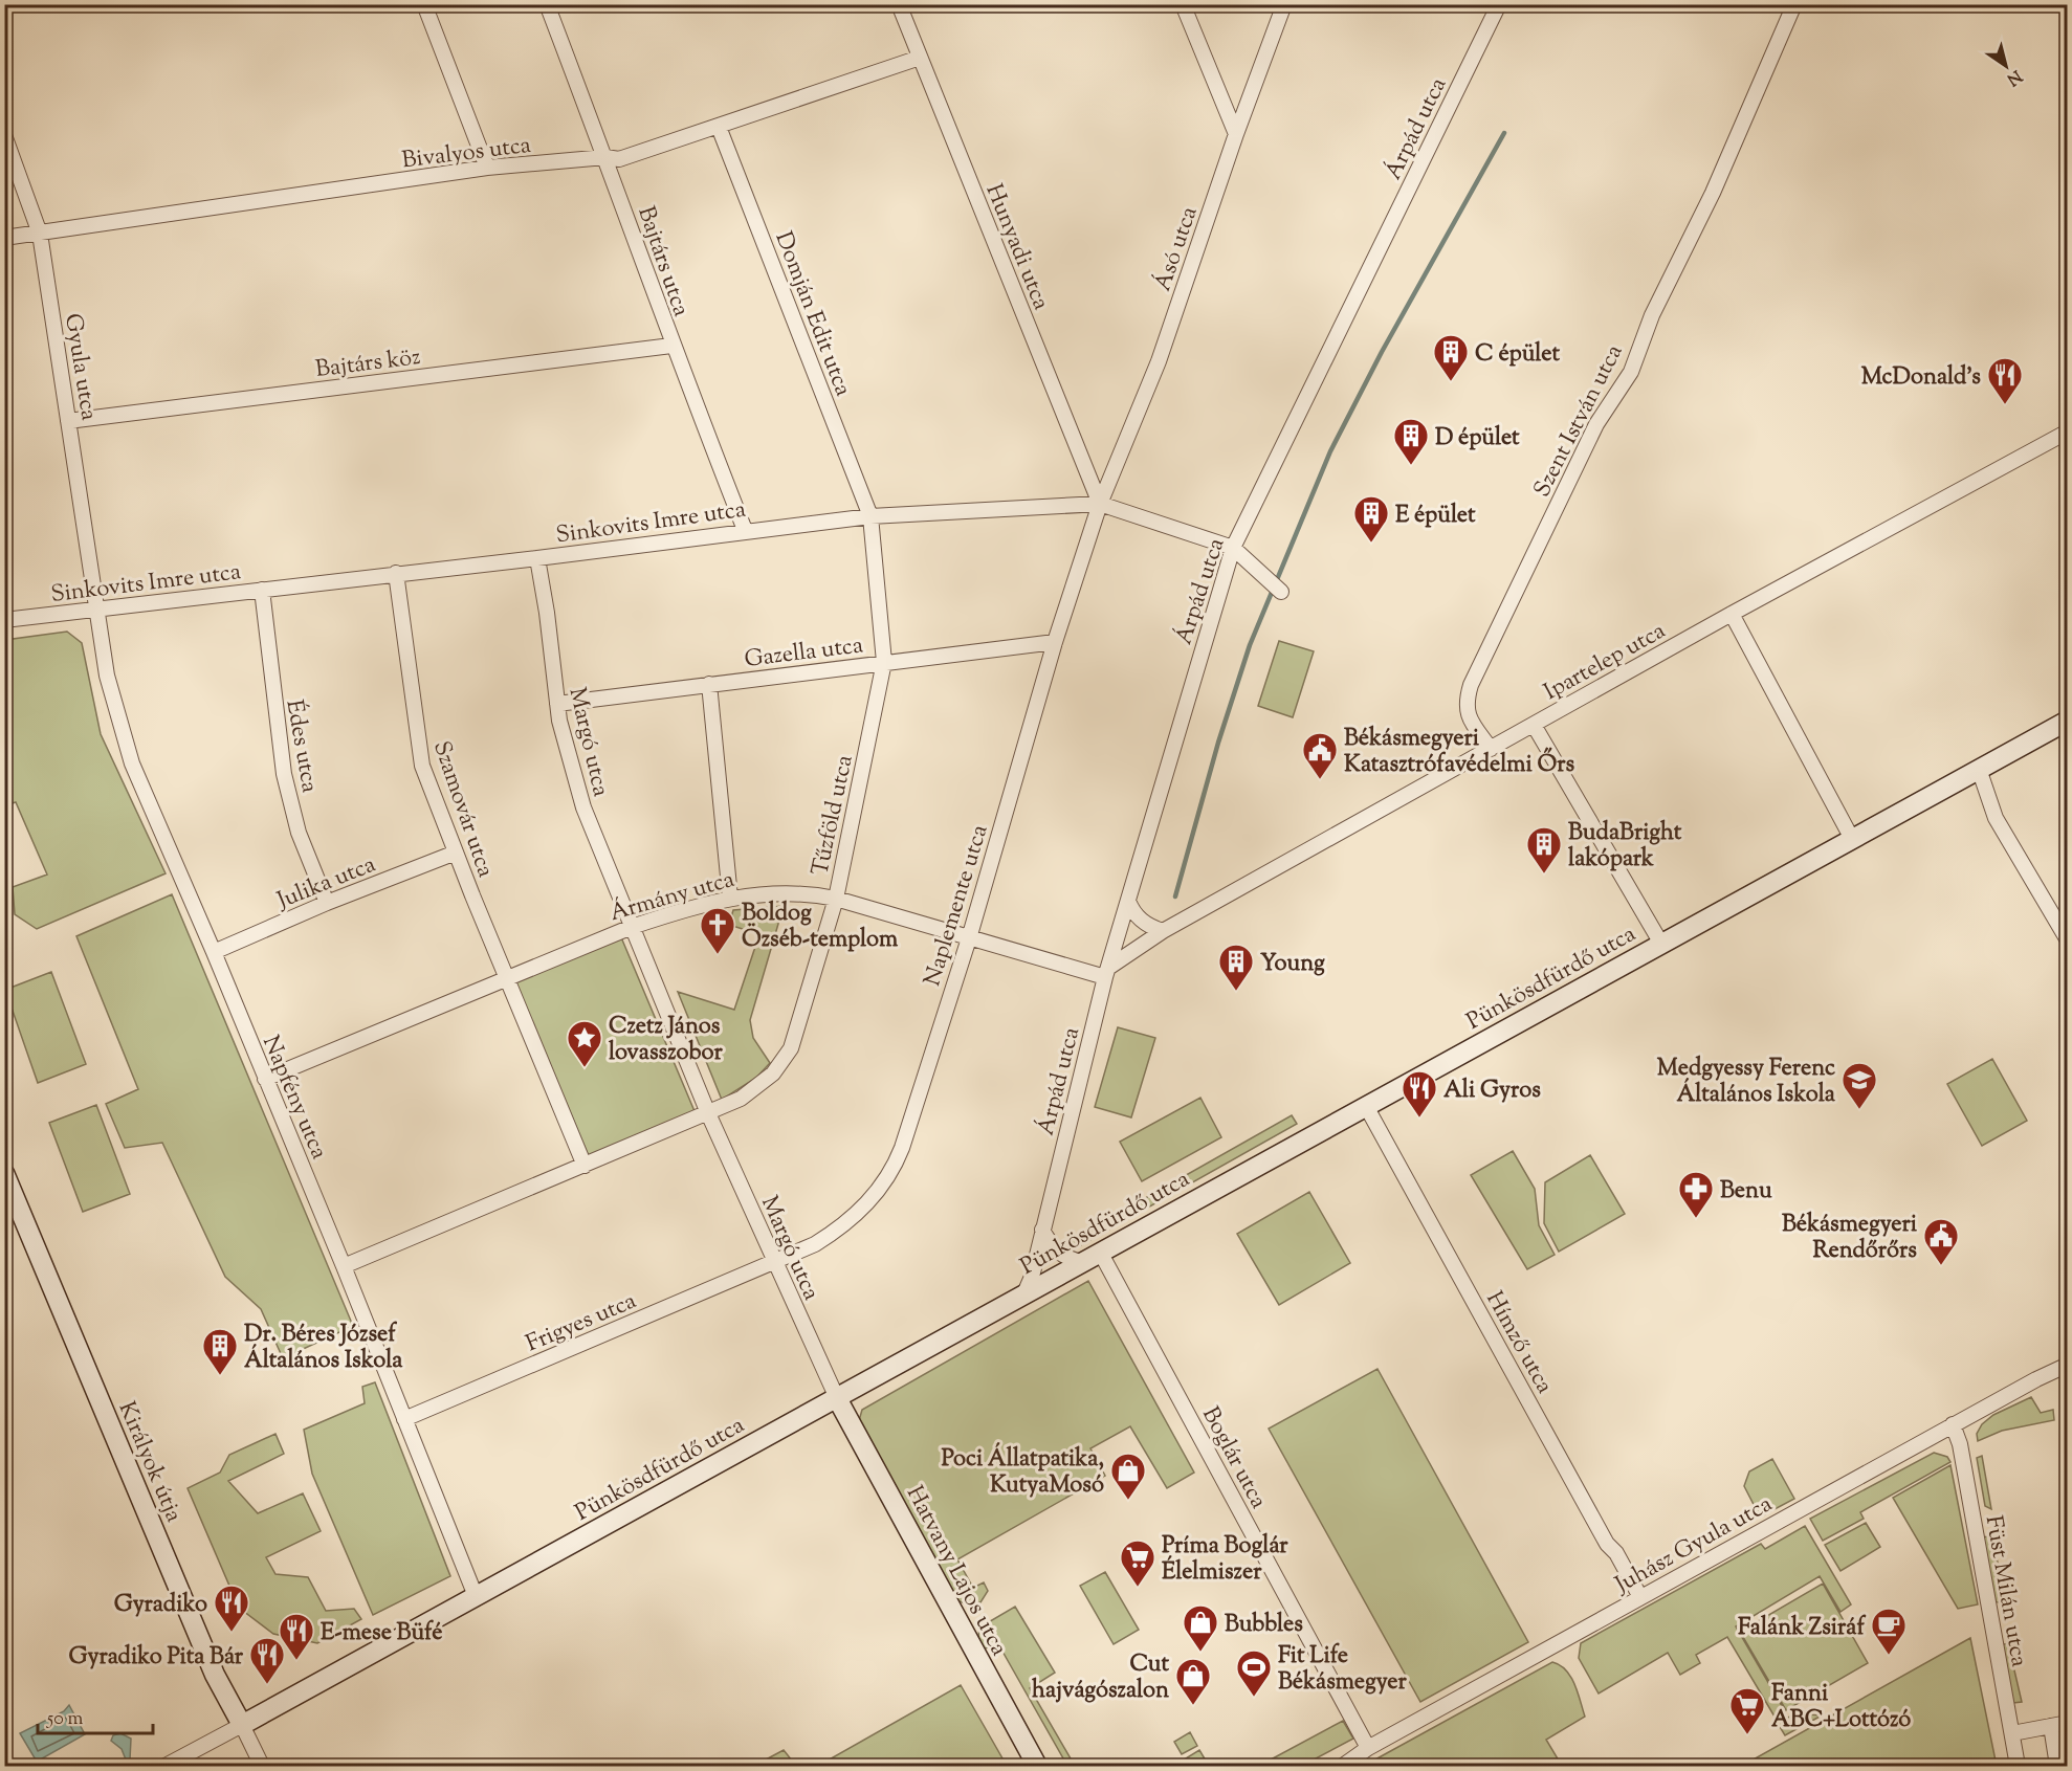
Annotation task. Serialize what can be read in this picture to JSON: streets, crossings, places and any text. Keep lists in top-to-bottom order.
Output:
{
  "streets": {
    "street": [
      "Árpád utca",
      "Bivalyos utca",
      "Hunyadi utca",
      "Ásó utca",
      "Bajtárs utca",
      "Domján Edit utca",
      "Bajtárs köz",
      "Gyula utca",
      "Szent István utca",
      "Sinkovits Imre utca",
      "Gazella utca",
      "Ipartelep utca",
      "Margó utca",
      "Édes utca",
      "Szamovár utca",
      "Tűzföld utca",
      "Julika utca",
      "Ármány utca",
      "Naplemente utca",
      "Pünkösdfürdő utca",
      "Napfény utca",
      "Frigyes utca",
      "Hímző utca",
      "Boglár utca",
      "Királyok útja",
      "Juhász Gyula utca",
      "Hatvany Lajos utca",
      "Füst Milán utca"
    ]
  },
  "crossings": [
    ["Árpád utca", "Sinkovits Imre utca"],
    ["Árpád utca", "Ipartelep utca"],
    ["Árpád utca", "Ármány utca"],
    ["Árpád utca", "Pünkösdfürdő utca"],
    ["Bivalyos utca", "Hunyadi utca"],
    ["Bivalyos utca", "Bajtárs utca"],
    ["Bivalyos utca", "Domján Edit utca"],
    ["Bivalyos utca", "Gyula utca"],
    ["Hunyadi utca", "Ásó utca"],
    ["Hunyadi utca", "Sinkovits Imre utca"],
    ["Hunyadi utca", "Naplemente utca"],
    ["Ásó utca", "Sinkovits Imre utca"],
    ["Ásó utca", "Naplemente utca"],
    ["Bajtárs utca", "Bajtárs köz"],
    ["Bajtárs utca", "Sinkovits Imre utca"],
    ["Domján Edit utca", "Sinkovits Imre utca"],
    ["Domján Edit utca", "Tűzföld utca"],
    ["Bajtárs köz", "Gyula utca"],
    ["Gyula utca", "Sinkovits Imre utca"],
    ["Gyula utca", "Napfény utca"],
    ["Szent István utca", "Ipartelep utca"],
    ["Sinkovits Imre utca", "Margó utca"],
    ["Sinkovits Imre utca", "Édes utca"],
    ["Sinkovits Imre utca", "Szamovár utca"],
    ["Sinkovits Imre utca", "Tűzföld utca"],
    ["Sinkovits Imre utca", "Naplemente utca"],
    ["Sinkovits Imre utca", "Napfény utca"],
    ["Gazella utca", "Margó utca"],
    ["Gazella utca", "Tűzföld utca"],
    ["Gazella utca", "Naplemente utca"],
    ["Ipartelep utca", "Ármány utca"],
    ["Margó utca", "Tűzföld utca"],
    ["Margó utca", "Ármány utca"],
    ["Margó utca", "Naplemente utca"],
    ["Margó utca", "Pünkösdfürdő utca"],
    ["Margó utca", "Frigyes utca"],
    ["Margó utca", "Hatvany Lajos utca"],
    ["Édes utca", "Julika utca"],
    ["Szamovár utca", "Tűzföld utca"],
    ["Szamovár utca", "Julika utca"],
    ["Szamovár utca", "Ármány utca"],
    ["Tűzföld utca", "Ármány utca"],
    ["Tűzföld utca", "Napfény utca"],
    ["Julika utca", "Napfény utca"],
    ["Ármány utca", "Naplemente utca"],
    ["Ármány utca", "Napfény utca"],
    ["Naplemente utca", "Frigyes utca"],
    ["Pünkösdfürdő utca", "Napfény utca"],
    ["Pünkösdfürdő utca", "Hímző utca"],
    ["Pünkösdfürdő utca", "Boglár utca"],
    ["Pünkösdfürdő utca", "Királyok útja"],
    ["Pünkösdfürdő utca", "Hatvany Lajos utca"],
    ["Napfény utca", "Frigyes utca"],
    ["Hímző utca", "Juhász Gyula utca"],
    ["Boglár utca", "Juhász Gyula utca"],
    ["Juhász Gyula utca", "Füst Milán utca"]
  ],
  "places": {
    "building": [
      "C épület",
      "D épület",
      "E épület",
      "BudaBright lakópark",
      "Young",
      "Dr. Béres József Általános Iskola"
    ],
    "restaurant": [
      "McDonald's",
      "Ali Gyros",
      "Gyradiko",
      "E-mese Büfé",
      "Gyradiko Pita Bár"
    ],
    "public building": ["Békásmegyeri Katasztrófavédelmi Őrs", "Békásmegyeri Rendőrőrs"],
    "church": ["Boldog Özséb-templom"],
    "place": ["Czetz János lovasszobor"],
    "school or university": ["Medgyessy Ferenc Általános Iskola"],
    "pharmacy": ["Benu"],
    "shop": ["Poci Állatpatika, KutyaMosó", "Bubbles", "Cut hajvágószalon"],
    "supermarket": ["Príma Boglár Élelmiszer", "Fanni ABC+Lottózó"],
    "cafe": ["Falánk Zsiráf"],
    "sports": ["Fit Life Békásmegyer"]
  },
  "scale_bar": "50 m",
  "north": "bottom right"
}
